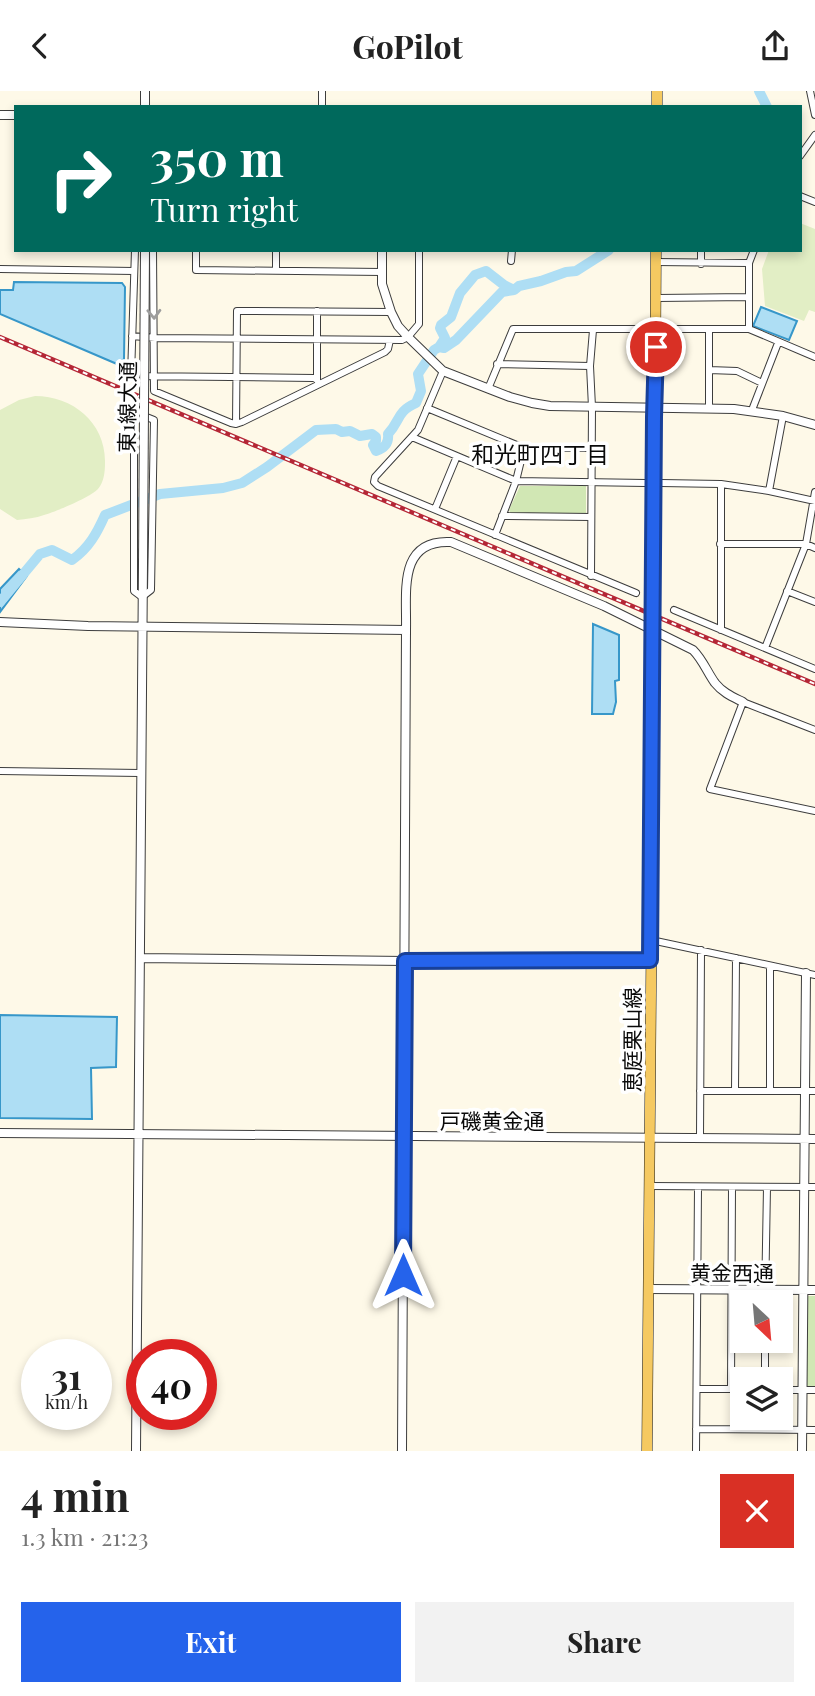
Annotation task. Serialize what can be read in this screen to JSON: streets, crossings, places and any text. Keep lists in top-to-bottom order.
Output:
{
  "streets": {
    "main road": ["恵庭栗山線"],
    "street": ["東1線大通", "戸磯黄金通", "黄金西通"]
  },
  "crossings": [
    ["東1線大通", "戸磯黄金通"],
    ["恵庭栗山線", "戸磯黄金通"],
    ["恵庭栗山線", "黄金西通"]
  ],
  "districts": ["和光町四丁目"],
  "north": "bottom right",
  "page": {
    "header": "GoPilot",
    "turn": ["350 m", "Turn right"],
    "speed": "31 km/h",
    "limit": "40",
    "heading": ["4 min", "1.3 km · 21:23"],
    "buttons": ["Exit", "Share"]
  }
}
